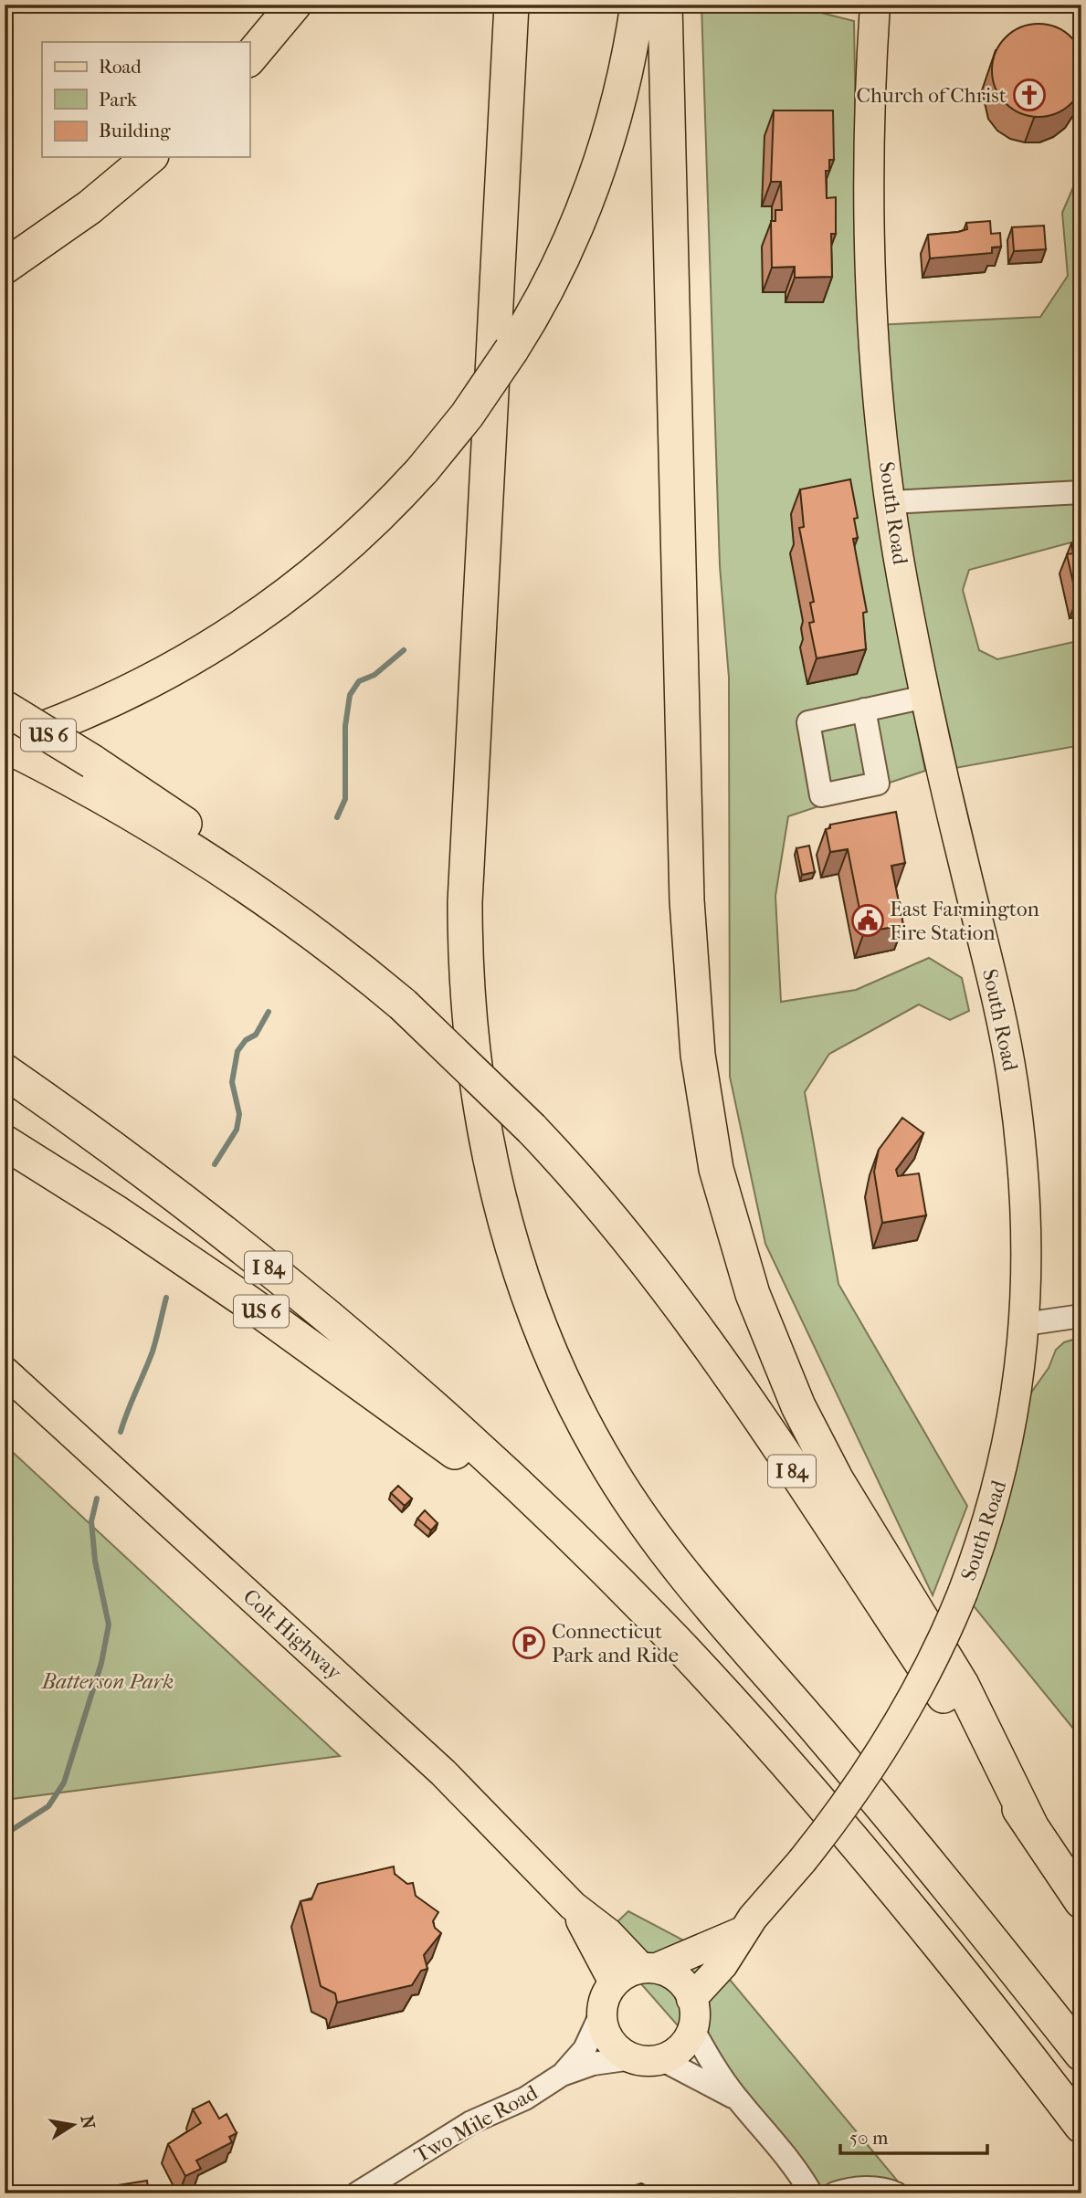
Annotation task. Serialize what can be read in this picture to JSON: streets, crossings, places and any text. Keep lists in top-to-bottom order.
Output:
{
  "streets": {
    "highway": ["US 6", "I 84"],
    "main road": ["South Road", "Colt Highway"],
    "street": ["Two Mile Road"]
  },
  "crossings": [
    ["South Road", "Colt Highway"],
    ["South Road", "Two Mile Road"],
    ["US 6", "I 84"],
    ["Colt Highway", "Two Mile Road"]
  ],
  "parks": ["Batterson Park"],
  "places": {
    "church": ["Church of Christ"],
    "public building": ["East Farmington Fire Station"],
    "parking": ["Connecticut Park and Ride"]
  },
  "legend": ["Road", "Park", "Building"],
  "scale_bar": "50 m",
  "north": "right"
}
